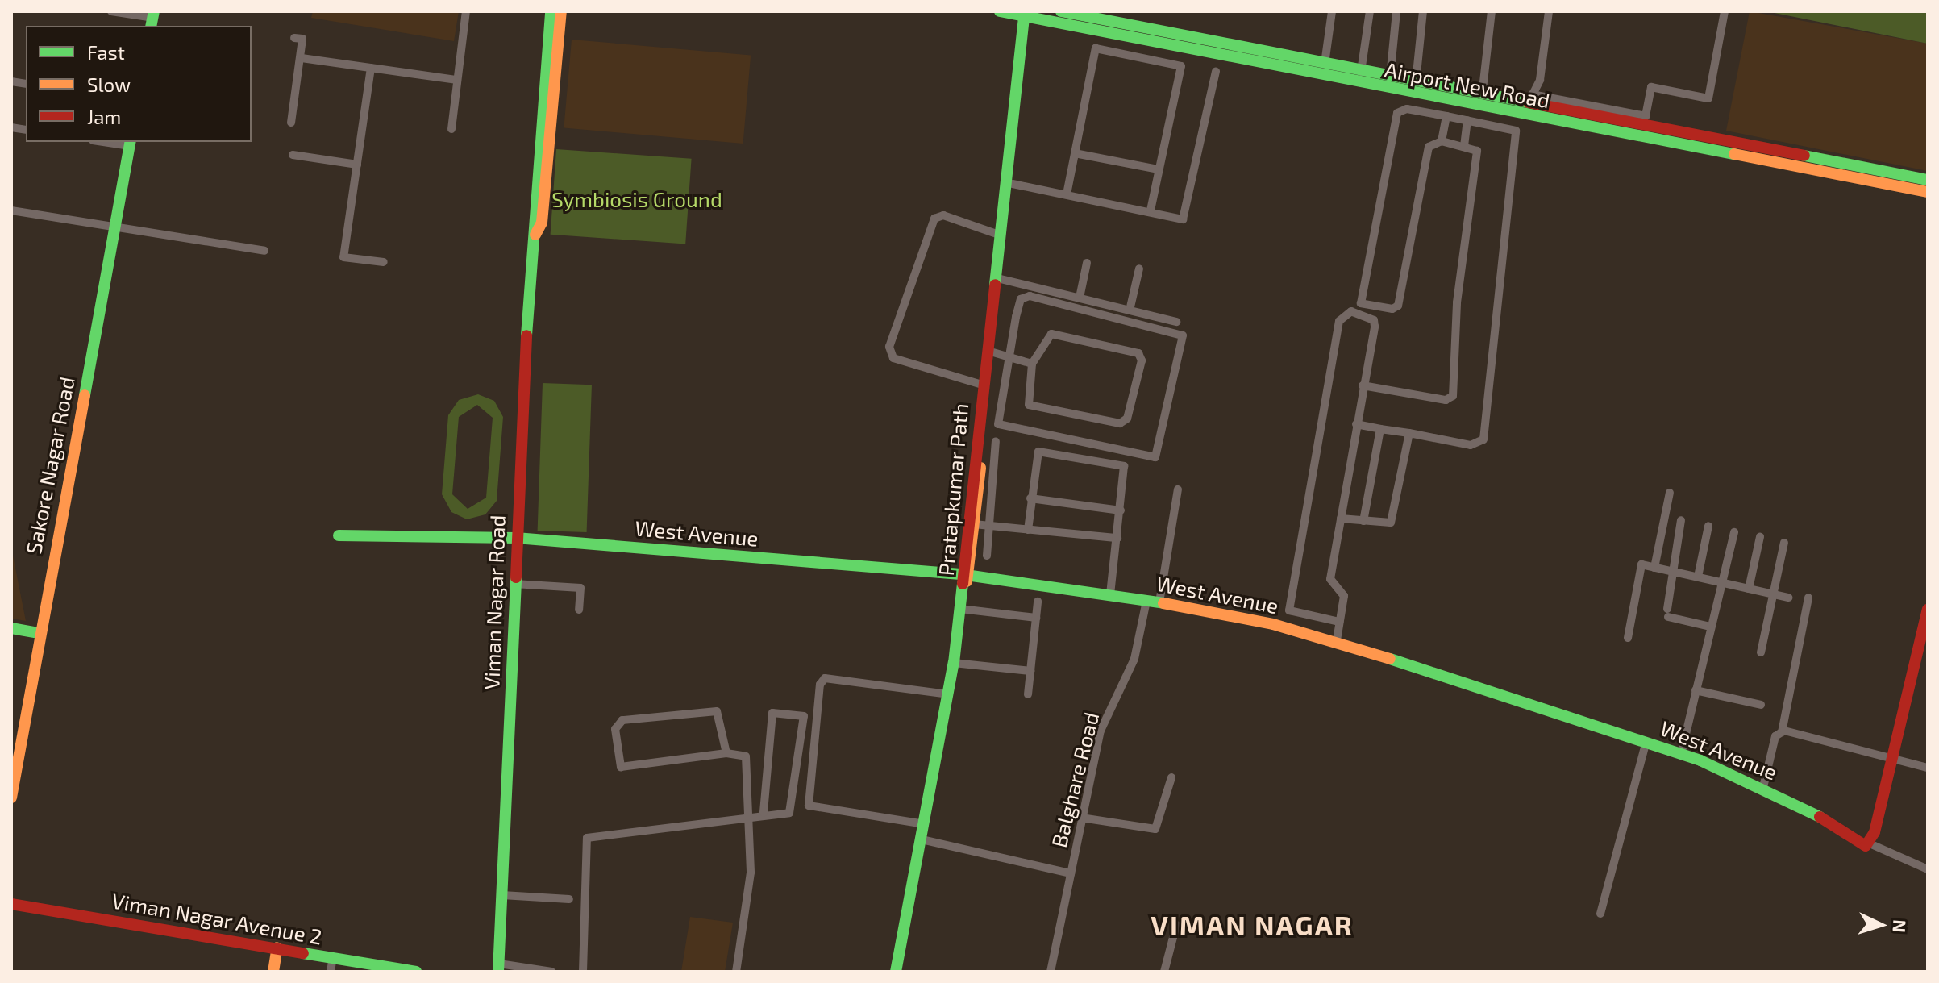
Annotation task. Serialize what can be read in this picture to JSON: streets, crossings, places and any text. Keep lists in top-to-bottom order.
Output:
{
  "streets": {
    "street": [
      "Airport New Road",
      "Sakore Nagar Road",
      "Pratapkumar Path",
      "West Avenue",
      "Viman Nagar Road",
      "Balghare Road",
      "Viman Nagar Avenue 2"
    ]
  },
  "crossings": [
    ["Airport New Road", "Pratapkumar Path"],
    ["Pratapkumar Path", "West Avenue"],
    ["West Avenue", "Viman Nagar Road"],
    ["West Avenue", "Balghare Road"]
  ],
  "districts": ["VIMAN NAGAR"],
  "parks": ["Symbiosis Ground"],
  "legend": ["Fast", "Slow", "Jam"],
  "north": "right"
}
